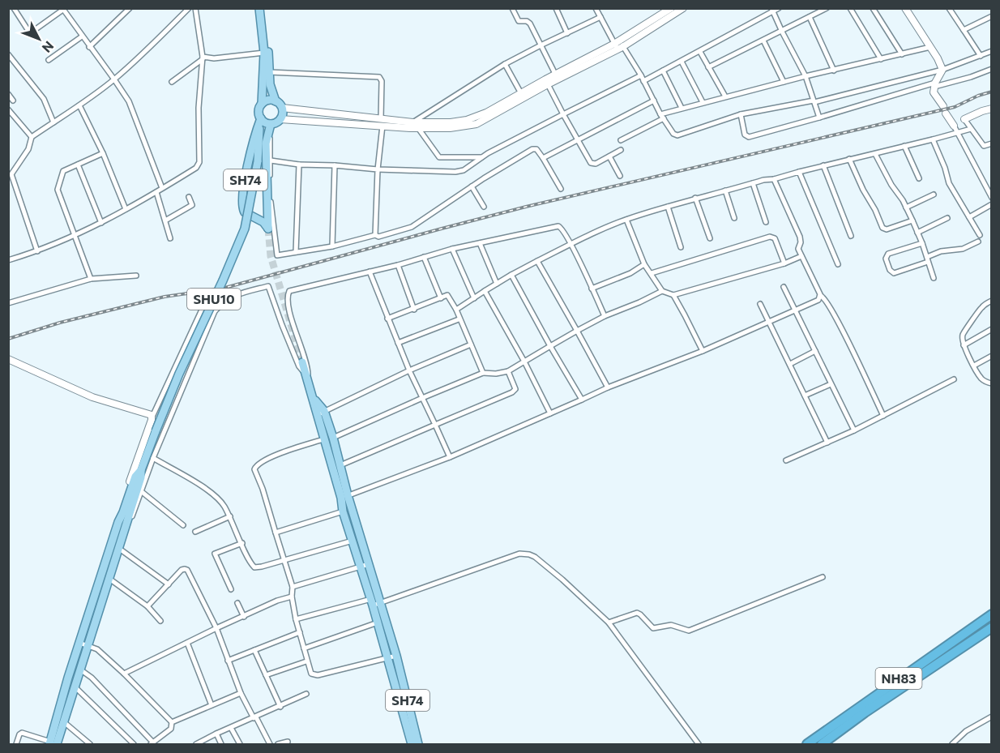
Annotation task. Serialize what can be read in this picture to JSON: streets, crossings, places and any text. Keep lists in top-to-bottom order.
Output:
{
  "streets": {
    "highway": ["NH83"],
    "main road": ["SH74", "SHU10"]
  },
  "crossings": [
    ["SH74", "SHU10"]
  ],
  "north": "bottom right"
}
